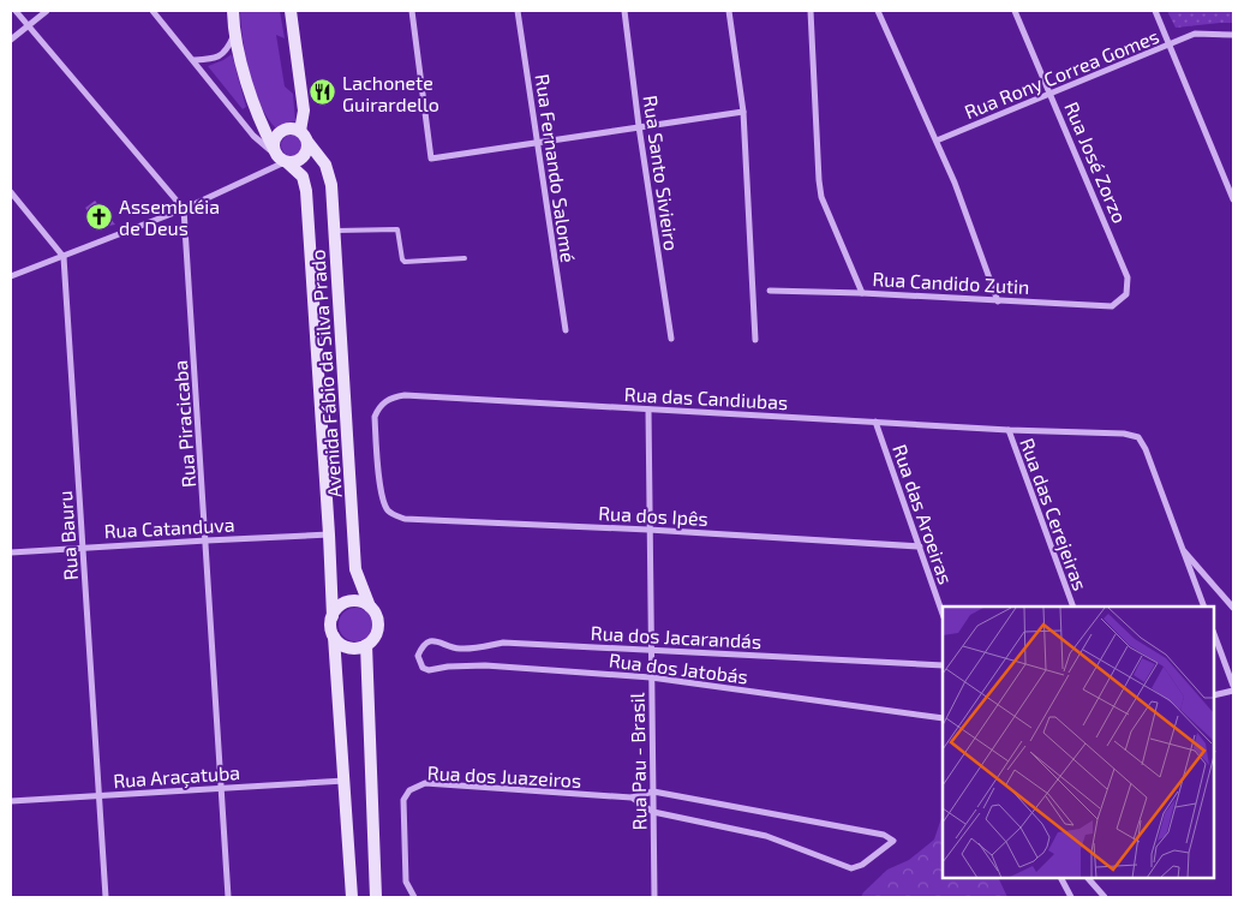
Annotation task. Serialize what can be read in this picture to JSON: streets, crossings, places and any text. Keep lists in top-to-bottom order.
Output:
{
  "streets": {
    "main road": ["Avenida Fábio da Silva Prado"],
    "street": [
      "Rua Rony Correa Gomes",
      "Rua José Zorzo",
      "Rua Fernando Salomé",
      "Rua Santo Sivieiro",
      "Rua Candido Zutin",
      "Rua das Candiubas",
      "Rua Piracicaba",
      "Rua das Aroeiras",
      "Rua das Cerejeiras",
      "Rua dos Ipês",
      "Rua Catanduva",
      "Rua Bauru",
      "Rua dos Jacarandás",
      "Rua dos Jatobás",
      "Rua Pau - Brasil",
      "Rua Araçatuba",
      "Rua dos Juazeiros"
    ]
  },
  "crossings": [
    ["Rua Rony Correa Gomes", "Rua José Zorzo"],
    ["Rua José Zorzo", "Rua Candido Zutin"],
    ["Avenida Fábio da Silva Prado", "Rua Catanduva"],
    ["Rua das Candiubas", "Rua das Aroeiras"],
    ["Rua das Candiubas", "Rua das Cerejeiras"],
    ["Rua das Candiubas", "Rua dos Ipês"],
    ["Rua das Candiubas", "Rua Pau - Brasil"],
    ["Rua Piracicaba", "Rua Catanduva"],
    ["Rua Piracicaba", "Rua Araçatuba"],
    ["Rua das Aroeiras", "Rua dos Ipês"],
    ["Rua dos Ipês", "Rua Pau - Brasil"],
    ["Rua Catanduva", "Rua Bauru"],
    ["Rua Bauru", "Rua Araçatuba"],
    ["Rua dos Jacarandás", "Rua dos Jatobás"],
    ["Rua dos Jacarandás", "Rua Pau - Brasil"],
    ["Rua dos Jatobás", "Rua Pau - Brasil"],
    ["Rua Pau - Brasil", "Rua dos Juazeiros"]
  ],
  "places": {
    "restaurant": ["Lachonete Guirardello"],
    "church": ["Assembléia de Deus"]
  }
}
